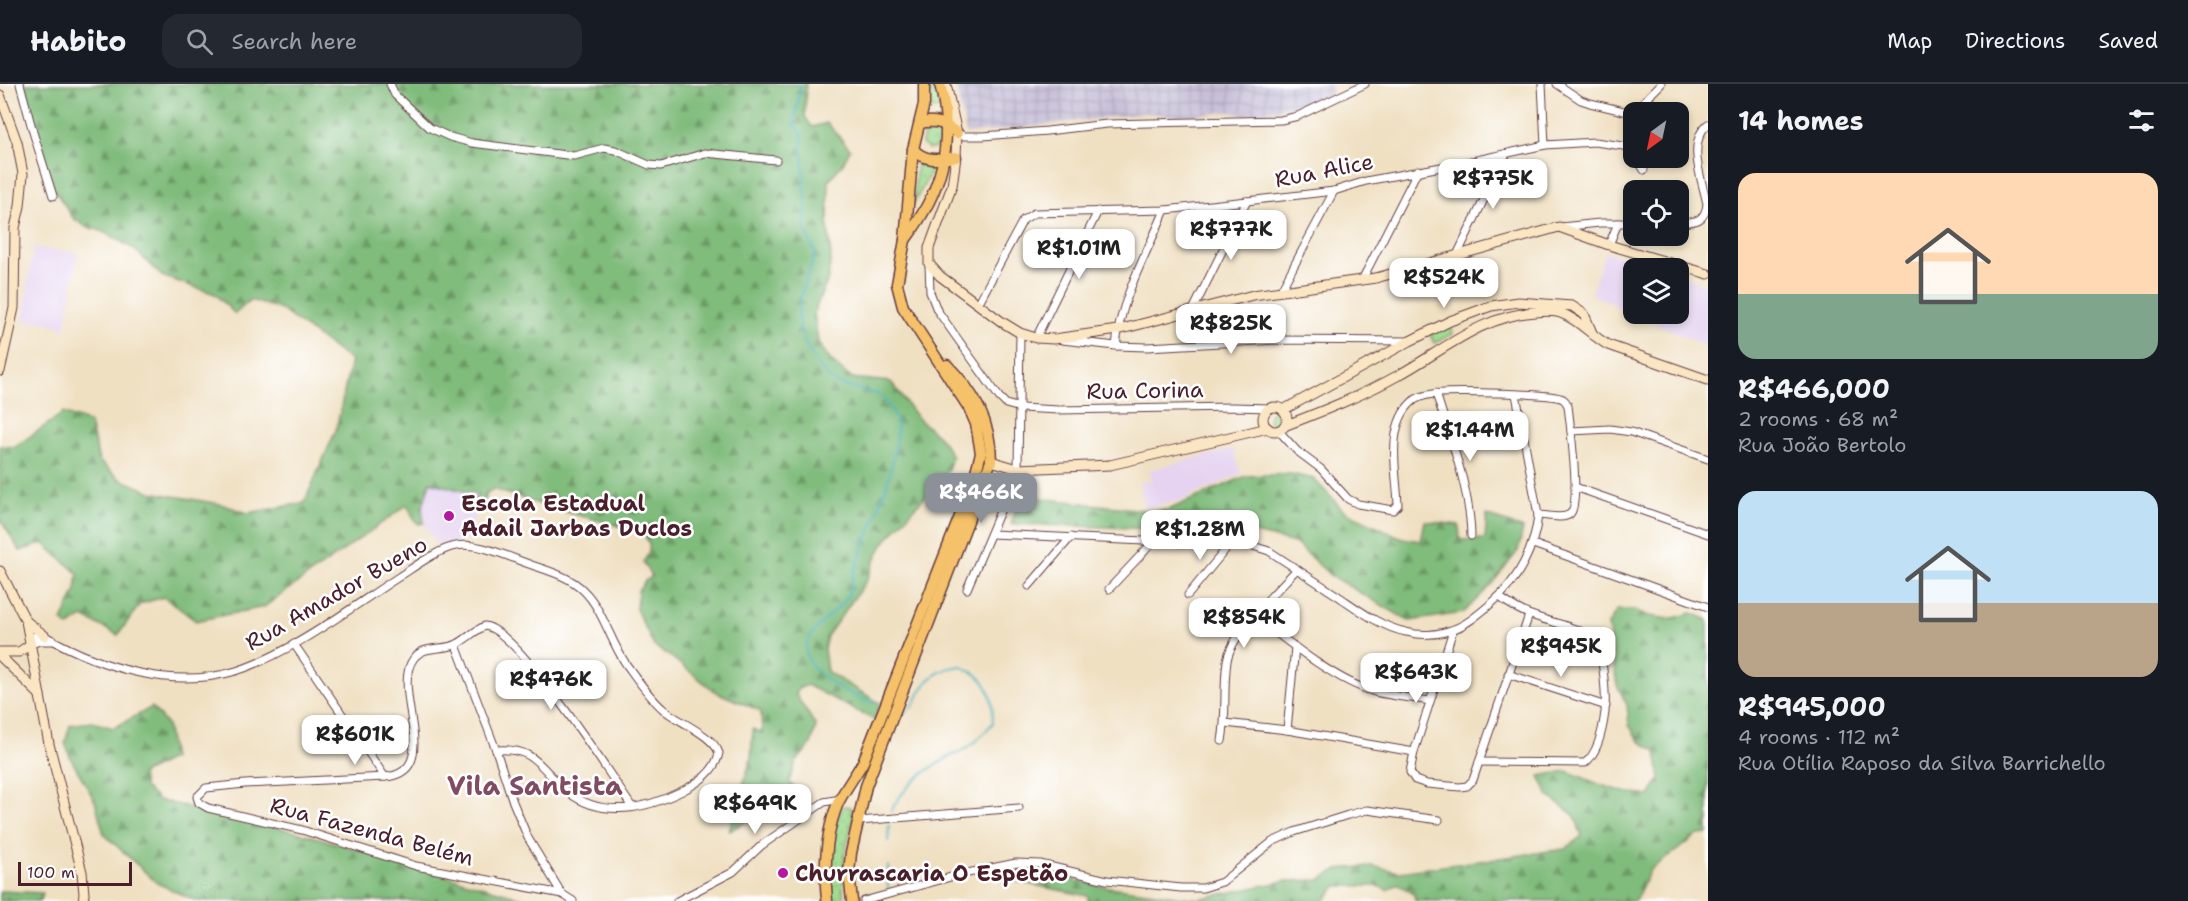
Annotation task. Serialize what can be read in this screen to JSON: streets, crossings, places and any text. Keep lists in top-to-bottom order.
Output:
{
  "streets": {
    "street": [
      "Rua Alice",
      "Rua Corina",
      "Rua Amador Bueno",
      "Rua Fazenda Belém"
    ]
  },
  "districts": ["Vila Santista"],
  "places": ["Escola Estadual Adail Jarbas Duclos", "Churrascaria O Espetão"],
  "scale_bar": "100 m",
  "north": "bottom left",
  "page": {
    "header": "Habito",
    "search": "Search here",
    "nav": ["Map", "Directions", "Saved"],
    "heading": "14 homes",
    "list": [
      {
        "name": "R$466,000",
        "note": "2 rooms · 68 m² · Rua João Bertolo"
      },
      {
        "name": "R$945,000",
        "note": "4 rooms · 112 m² · Rua Otília Raposo da Silva Barrichello"
      }
    ],
    "price": [
      "R$775K",
      "R$777K",
      "R$1.01M",
      "R$524K",
      "R$825K",
      "R$1.44M",
      "R$466K",
      "R$1.28M",
      "R$854K",
      "R$945K",
      "R$643K",
      "R$476K",
      "R$601K",
      "R$649K"
    ],
    "scale": "100 m"
  }
}
